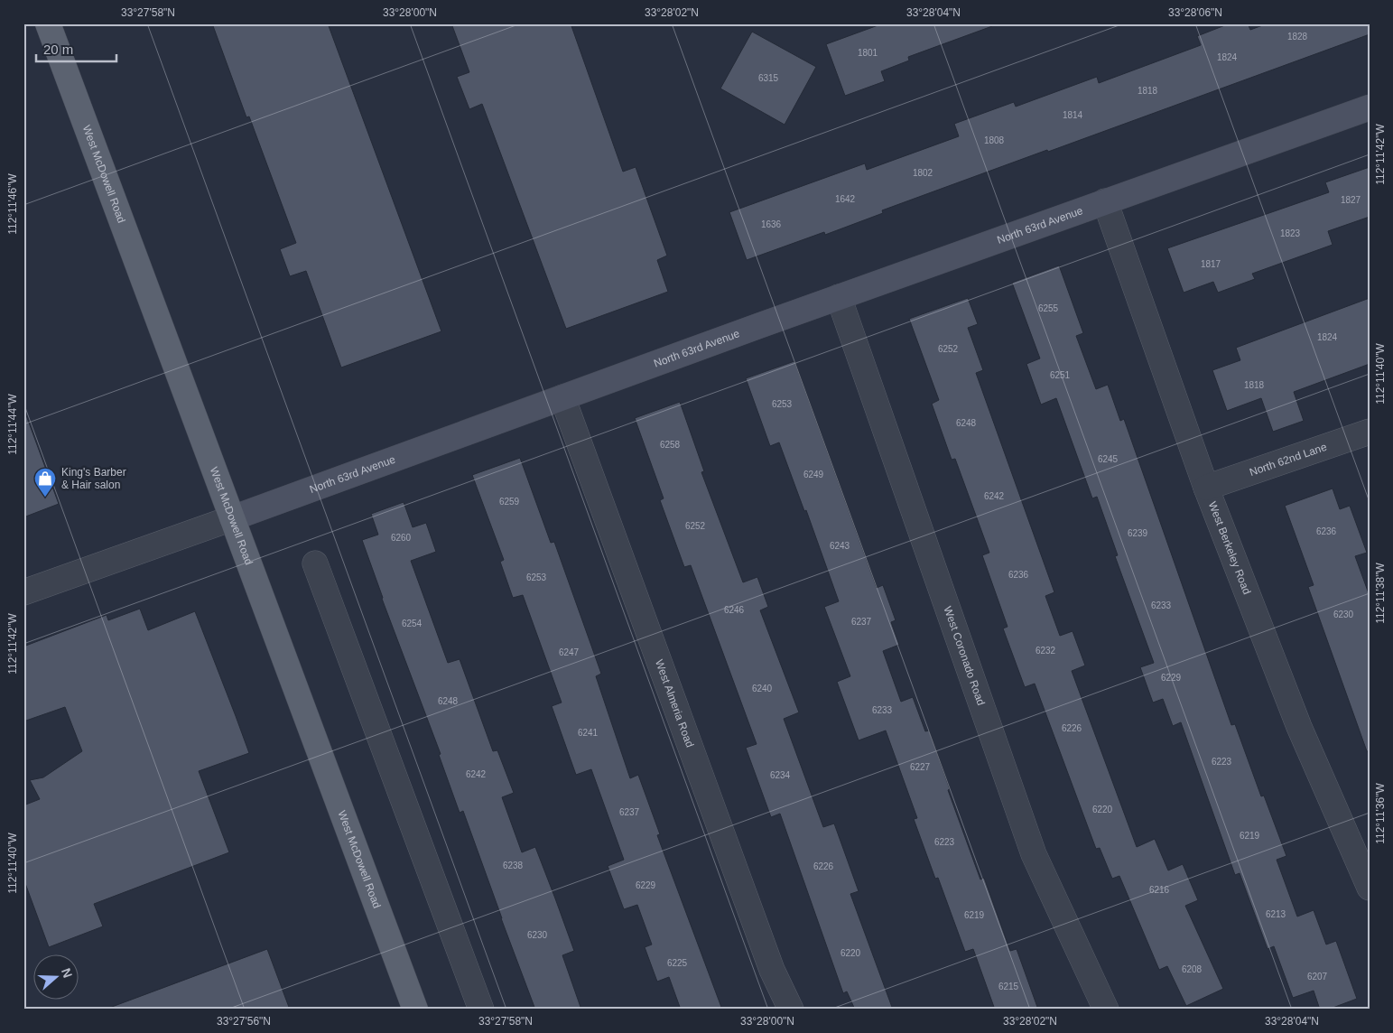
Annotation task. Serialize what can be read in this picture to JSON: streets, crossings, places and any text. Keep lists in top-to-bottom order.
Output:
{
  "streets": {
    "main road": ["West McDowell Road"],
    "street": [
      "North 63rd Avenue",
      "North 62nd Lane",
      "West Berkeley Road",
      "West Coronado Road",
      "West Almeria Road"
    ]
  },
  "crossings": [
    ["West McDowell Road", "North 63rd Avenue"],
    ["North 63rd Avenue", "West Berkeley Road"],
    ["North 63rd Avenue", "West Coronado Road"],
    ["North 63rd Avenue", "West Almeria Road"],
    ["North 62nd Lane", "West Berkeley Road"]
  ],
  "places": {
    "shop": ["King's Barber & Hair salon"]
  },
  "house_numbers": [
    "1828",
    "1801",
    "1824",
    "6315",
    "1818",
    "1814",
    "1808",
    "1802",
    "1642",
    "1827",
    "1636",
    "1823",
    "1817",
    "6255",
    "1824",
    "6252",
    "6251",
    "1818",
    "6253",
    "6248",
    "6258",
    "6245",
    "6249",
    "6242",
    "6259",
    "6252",
    "6236",
    "6239",
    "6260",
    "6243",
    "6236",
    "6253",
    "6233",
    "6246",
    "6230",
    "6237",
    "6254",
    "6232",
    "6247",
    "6229",
    "6240",
    "6248",
    "6233",
    "6226",
    "6241",
    "6223",
    "6227",
    "6242",
    "6234",
    "6220",
    "6237",
    "6219",
    "6223",
    "6238",
    "6226",
    "6229",
    "6216",
    "6213",
    "6219",
    "6230",
    "6220",
    "6225",
    "6208",
    "6207",
    "6215"
  ],
  "scale_bar": "20 m",
  "north": "right",
  "coordinates": [
    "33°27'58\"N",
    "33°28'00\"N",
    "33°28'02\"N",
    "33°28'04\"N",
    "33°28'06\"N",
    "112°11'42\"W",
    "112°11'46\"W",
    "112°11'40\"W",
    "112°11'44\"W",
    "112°11'38\"W",
    "112°11'36\"W",
    "33°27'56\"N"
  ]
}
